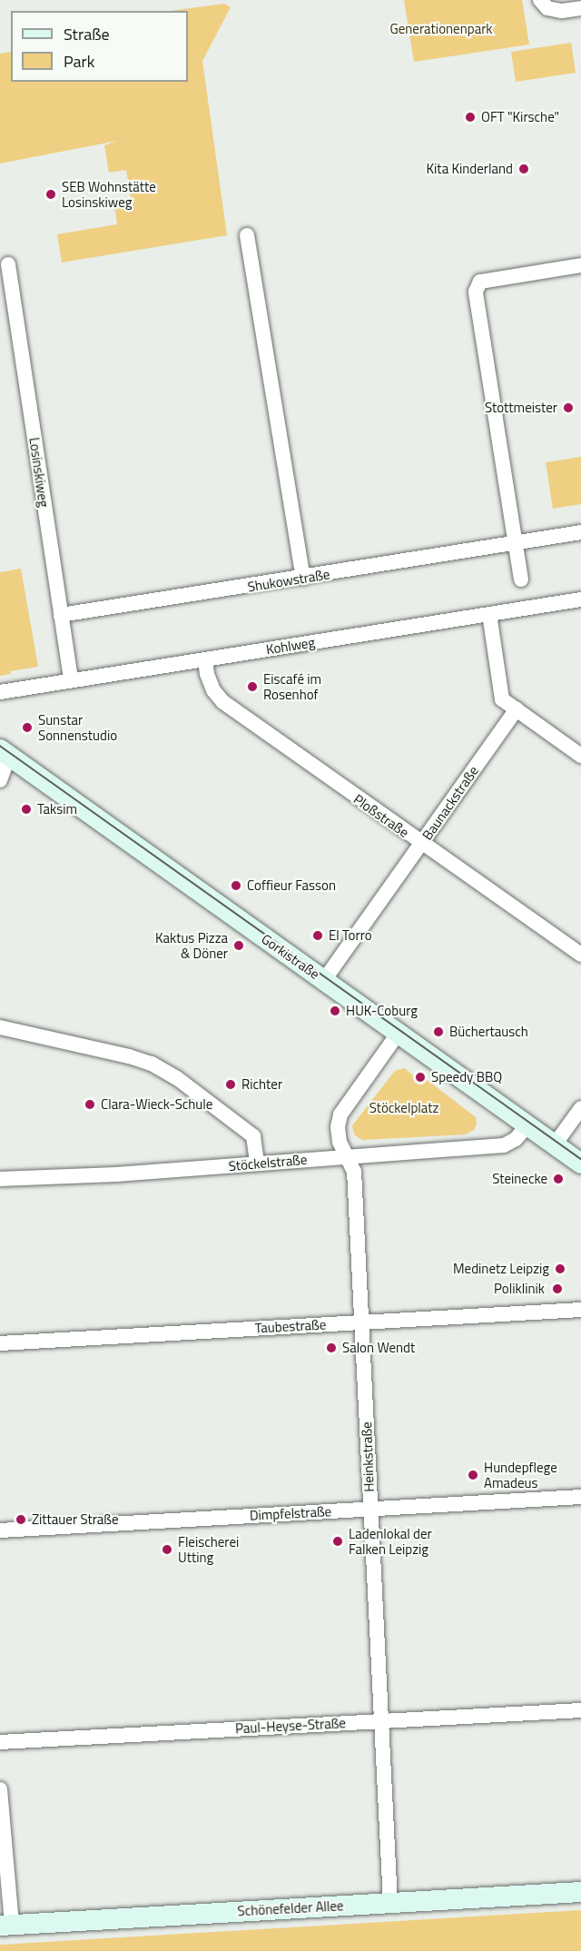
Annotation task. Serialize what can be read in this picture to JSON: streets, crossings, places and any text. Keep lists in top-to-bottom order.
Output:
{
  "streets": {
    "main road": ["Gorkistraße", "Schönefelder Allee"],
    "street": [
      "Losinskiweg",
      "Shukowstraße",
      "Kohlweg",
      "Baunackstraße",
      "Ploßstraße",
      "Stöckelstraße",
      "Taubestraße",
      "Heinkstraße",
      "Dimpfelstraße",
      "Paul-Heyse-Straße"
    ]
  },
  "crossings": [
    ["Losinskiweg", "Shukowstraße"],
    ["Losinskiweg", "Kohlweg"],
    ["Kohlweg", "Ploßstraße"],
    ["Baunackstraße", "Ploßstraße"],
    ["Baunackstraße", "Gorkistraße"],
    ["Gorkistraße", "Stöckelstraße"],
    ["Gorkistraße", "Heinkstraße"],
    ["Stöckelstraße", "Heinkstraße"],
    ["Taubestraße", "Heinkstraße"],
    ["Heinkstraße", "Dimpfelstraße"],
    ["Heinkstraße", "Paul-Heyse-Straße"],
    ["Heinkstraße", "Schönefelder Allee"]
  ],
  "parks": ["Generationenpark", "Stöckelplatz"],
  "places": [
    "OFT \"Kirsche\"",
    "Kita Kinderland",
    "SEB Wohnstätte Losinskiweg",
    "Stottmeister",
    "Eiscafé im Rosenhof",
    "Sunstar Sonnenstudio",
    "Taksim",
    "Coffieur Fasson",
    "El Torro",
    "Kaktus Pizza & Döner",
    "HUK-Coburg",
    "Büchertausch",
    "Speedy BBQ",
    "Richter",
    "Clara-Wieck-Schule",
    "Steinecke",
    "Medinetz Leipzig",
    "Poliklinik",
    "Salon Wendt",
    "Hundepflege Amadeus",
    "Zittauer Straße",
    "Ladenlokal der Falken Leipzig",
    "Fleischerei Utting"
  ],
  "legend": ["Straße", "Park"]
}
